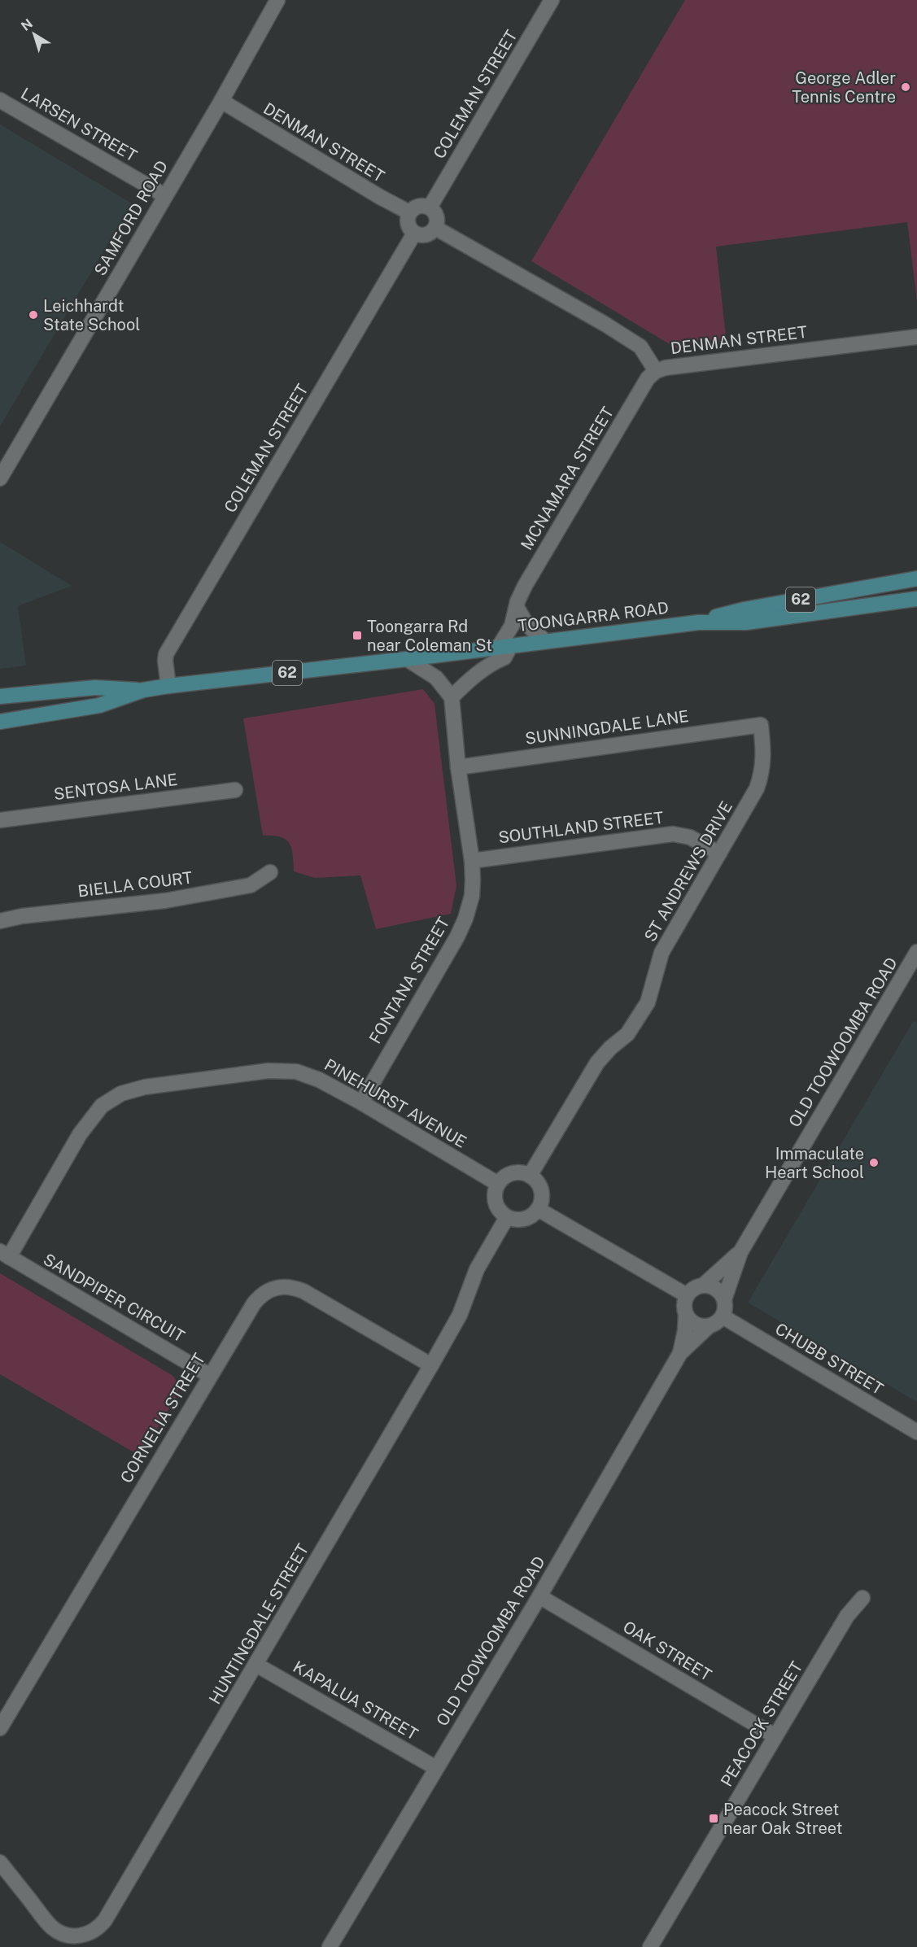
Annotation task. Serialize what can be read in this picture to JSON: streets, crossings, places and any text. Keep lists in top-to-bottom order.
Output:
{
  "streets": {
    "main road": ["62", "TOONGARRA ROAD"],
    "street": [
      "COLEMAN STREET",
      "LARSEN STREET",
      "DENMAN STREET",
      "SAMFORD ROAD",
      "MCNAMARA STREET",
      "SUNNINGDALE LANE",
      "SENTOSA LANE",
      "SOUTHLAND STREET",
      "ST ANDREWS DRIVE",
      "BIELLA COURT",
      "FONTANA STREET",
      "OLD TOOWOOMBA ROAD",
      "PINEHURST AVENUE",
      "SANDPIPER CIRCUIT",
      "CHUBB STREET",
      "CORNELIA STREET",
      "HUNTINGDALE STREET",
      "OAK STREET",
      "KAPALUA STREET",
      "PEACOCK STREET"
    ]
  },
  "crossings": [
    ["COLEMAN STREET", "DENMAN STREET"],
    ["COLEMAN STREET", "TOONGARRA ROAD"],
    ["LARSEN STREET", "SAMFORD ROAD"],
    ["DENMAN STREET", "SAMFORD ROAD"],
    ["DENMAN STREET", "MCNAMARA STREET"],
    ["MCNAMARA STREET", "TOONGARRA ROAD"],
    ["SUNNINGDALE LANE", "ST ANDREWS DRIVE"],
    ["SUNNINGDALE LANE", "FONTANA STREET"],
    ["SOUTHLAND STREET", "ST ANDREWS DRIVE"],
    ["SOUTHLAND STREET", "FONTANA STREET"],
    ["ST ANDREWS DRIVE", "PINEHURST AVENUE"],
    ["ST ANDREWS DRIVE", "HUNTINGDALE STREET"],
    ["FONTANA STREET", "PINEHURST AVENUE"],
    ["OLD TOOWOOMBA ROAD", "CHUBB STREET"],
    ["OLD TOOWOOMBA ROAD", "OAK STREET"],
    ["OLD TOOWOOMBA ROAD", "KAPALUA STREET"],
    ["PINEHURST AVENUE", "SANDPIPER CIRCUIT"],
    ["PINEHURST AVENUE", "HUNTINGDALE STREET"],
    ["SANDPIPER CIRCUIT", "CORNELIA STREET"],
    ["CORNELIA STREET", "HUNTINGDALE STREET"],
    ["HUNTINGDALE STREET", "KAPALUA STREET"],
    ["OAK STREET", "PEACOCK STREET"]
  ],
  "places": {
    "other": ["George Adler Tennis Centre", "Leichhardt State School", "Immaculate Heart School"],
    "transit": ["Toongarra Rd near Coleman St", "Peacock Street near Oak Street"]
  },
  "north": "top left"
}
